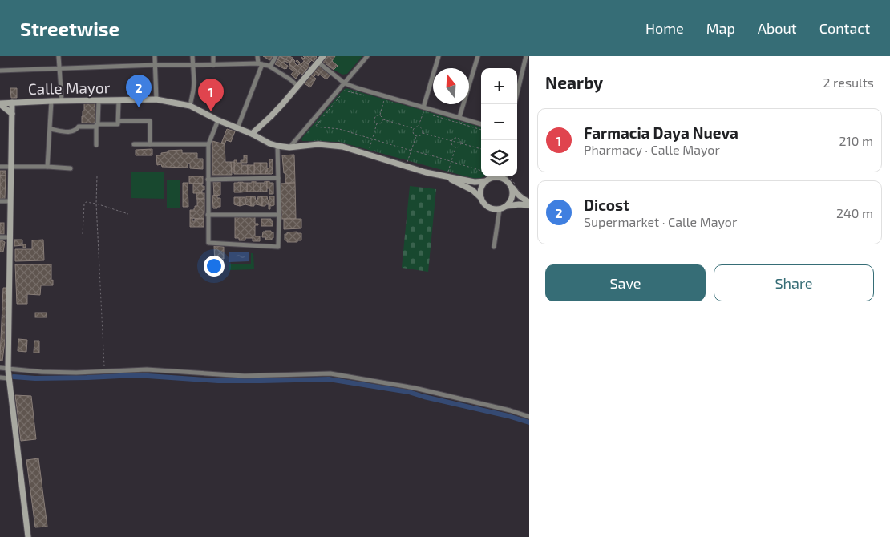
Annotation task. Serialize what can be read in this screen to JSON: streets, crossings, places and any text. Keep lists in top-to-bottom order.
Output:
{
  "streets": {
    "street": ["Calle Mayor"]
  },
  "north": "top",
  "page": {
    "header": "Streetwise",
    "nav": [
      "Home",
      "Map",
      "About",
      "Contact"
    ],
    "heading": ["Nearby", "2 results"],
    "map_buttons": ["+", "−"],
    "pins": ["2", "1"],
    "list": [
      {
        "mark": "1",
        "name": "Farmacia Daya Nueva",
        "note": "Pharmacy · Calle Mayor",
        "value": "210 m"
      },
      {
        "mark": "2",
        "name": "Dicost",
        "note": "Supermarket · Calle Mayor",
        "value": "240 m"
      }
    ],
    "buttons": ["Save", "Share"]
  }
}
